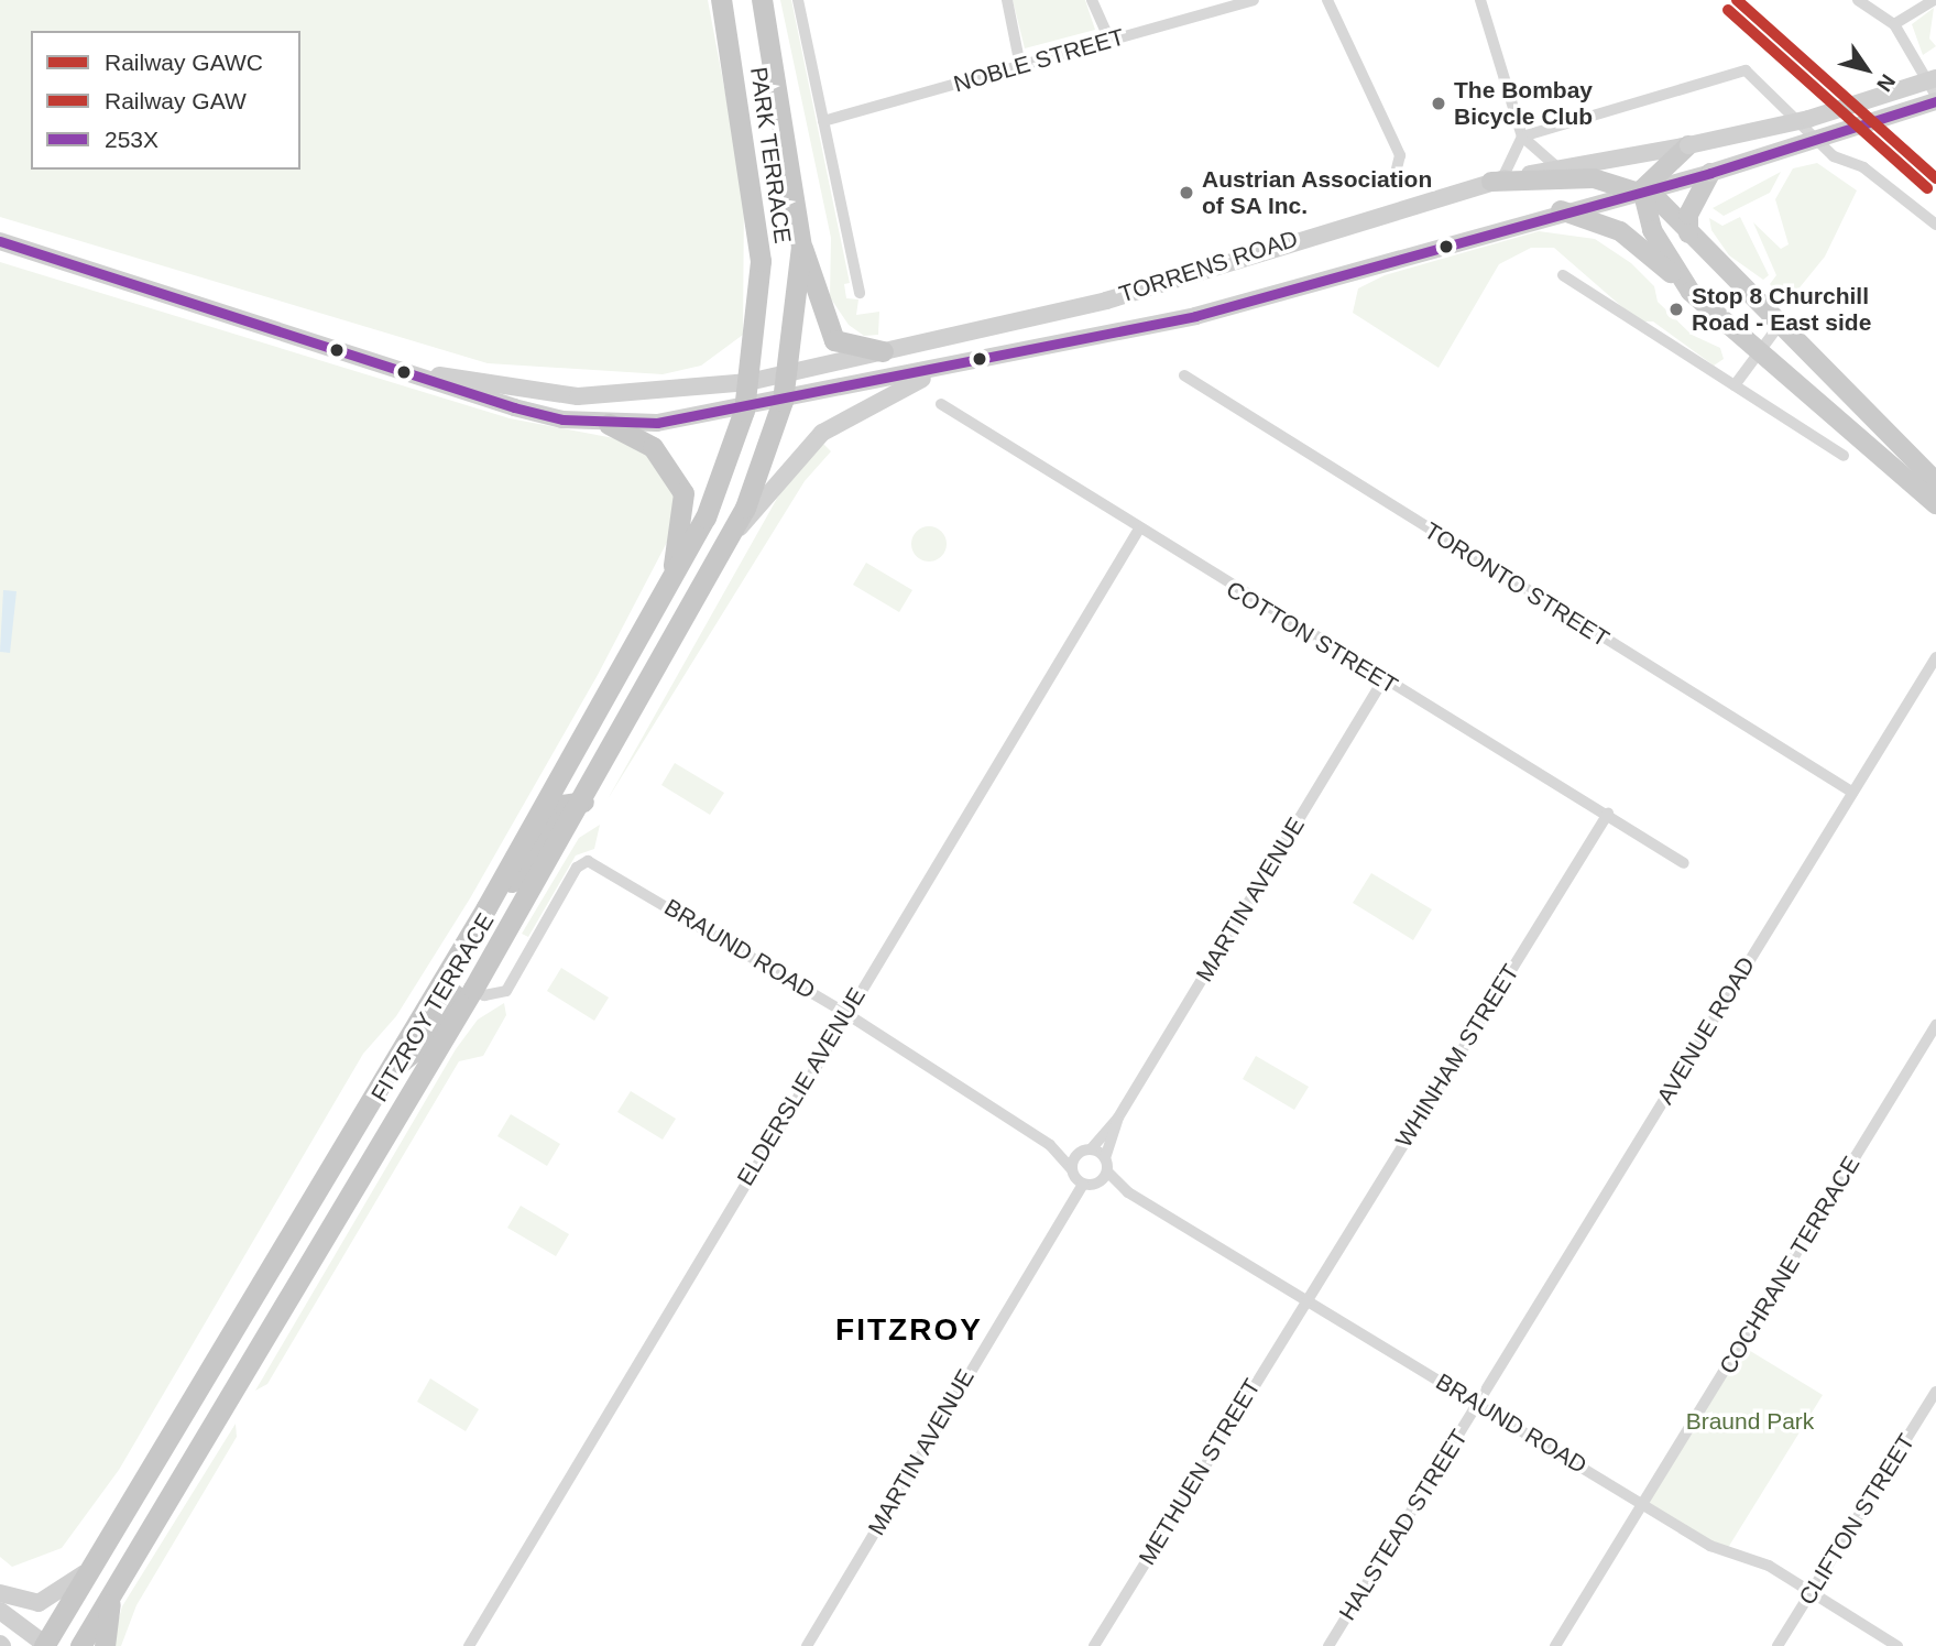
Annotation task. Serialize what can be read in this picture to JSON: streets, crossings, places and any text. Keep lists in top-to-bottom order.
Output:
{
  "streets": {
    "highway": ["PARK TERRACE", "FITZROY TERRACE"],
    "main road": ["TORRENS ROAD"],
    "street": [
      "NOBLE STREET",
      "TORONTO STREET",
      "COTTON STREET",
      "MARTIN AVENUE",
      "BRAUND ROAD",
      "AVENUE ROAD",
      "WHINHAM STREET",
      "ELDERSLIE AVENUE",
      "COCHRANE TERRACE",
      "METHUEN STREET",
      "CLIFTON STREET",
      "HALSTEAD STREET"
    ]
  },
  "crossings": [
    ["PARK TERRACE", "TORRENS ROAD"],
    ["PARK TERRACE", "FITZROY TERRACE"],
    ["TORRENS ROAD", "FITZROY TERRACE"],
    ["TORONTO STREET", "AVENUE ROAD"],
    ["COTTON STREET", "MARTIN AVENUE"],
    ["COTTON STREET", "WHINHAM STREET"],
    ["COTTON STREET", "ELDERSLIE AVENUE"],
    ["MARTIN AVENUE", "BRAUND ROAD"],
    ["BRAUND ROAD", "FITZROY TERRACE"],
    ["BRAUND ROAD", "AVENUE ROAD"],
    ["BRAUND ROAD", "WHINHAM STREET"],
    ["BRAUND ROAD", "ELDERSLIE AVENUE"],
    ["BRAUND ROAD", "COCHRANE TERRACE"],
    ["BRAUND ROAD", "METHUEN STREET"],
    ["BRAUND ROAD", "CLIFTON STREET"],
    ["BRAUND ROAD", "HALSTEAD STREET"],
    ["AVENUE ROAD", "HALSTEAD STREET"],
    ["WHINHAM STREET", "METHUEN STREET"]
  ],
  "districts": ["FITZROY"],
  "parks": ["Braund Park"],
  "places": ["The Bombay Bicycle Club", "Austrian Association of SA Inc.", "Stop 8 Churchill Road - East side"],
  "lines": ["rail line GAWC", "rail line GAW", "transit line 253X"],
  "legend": ["Railway GAWC", "Railway GAW", "253X"],
  "north": "bottom right"
}
